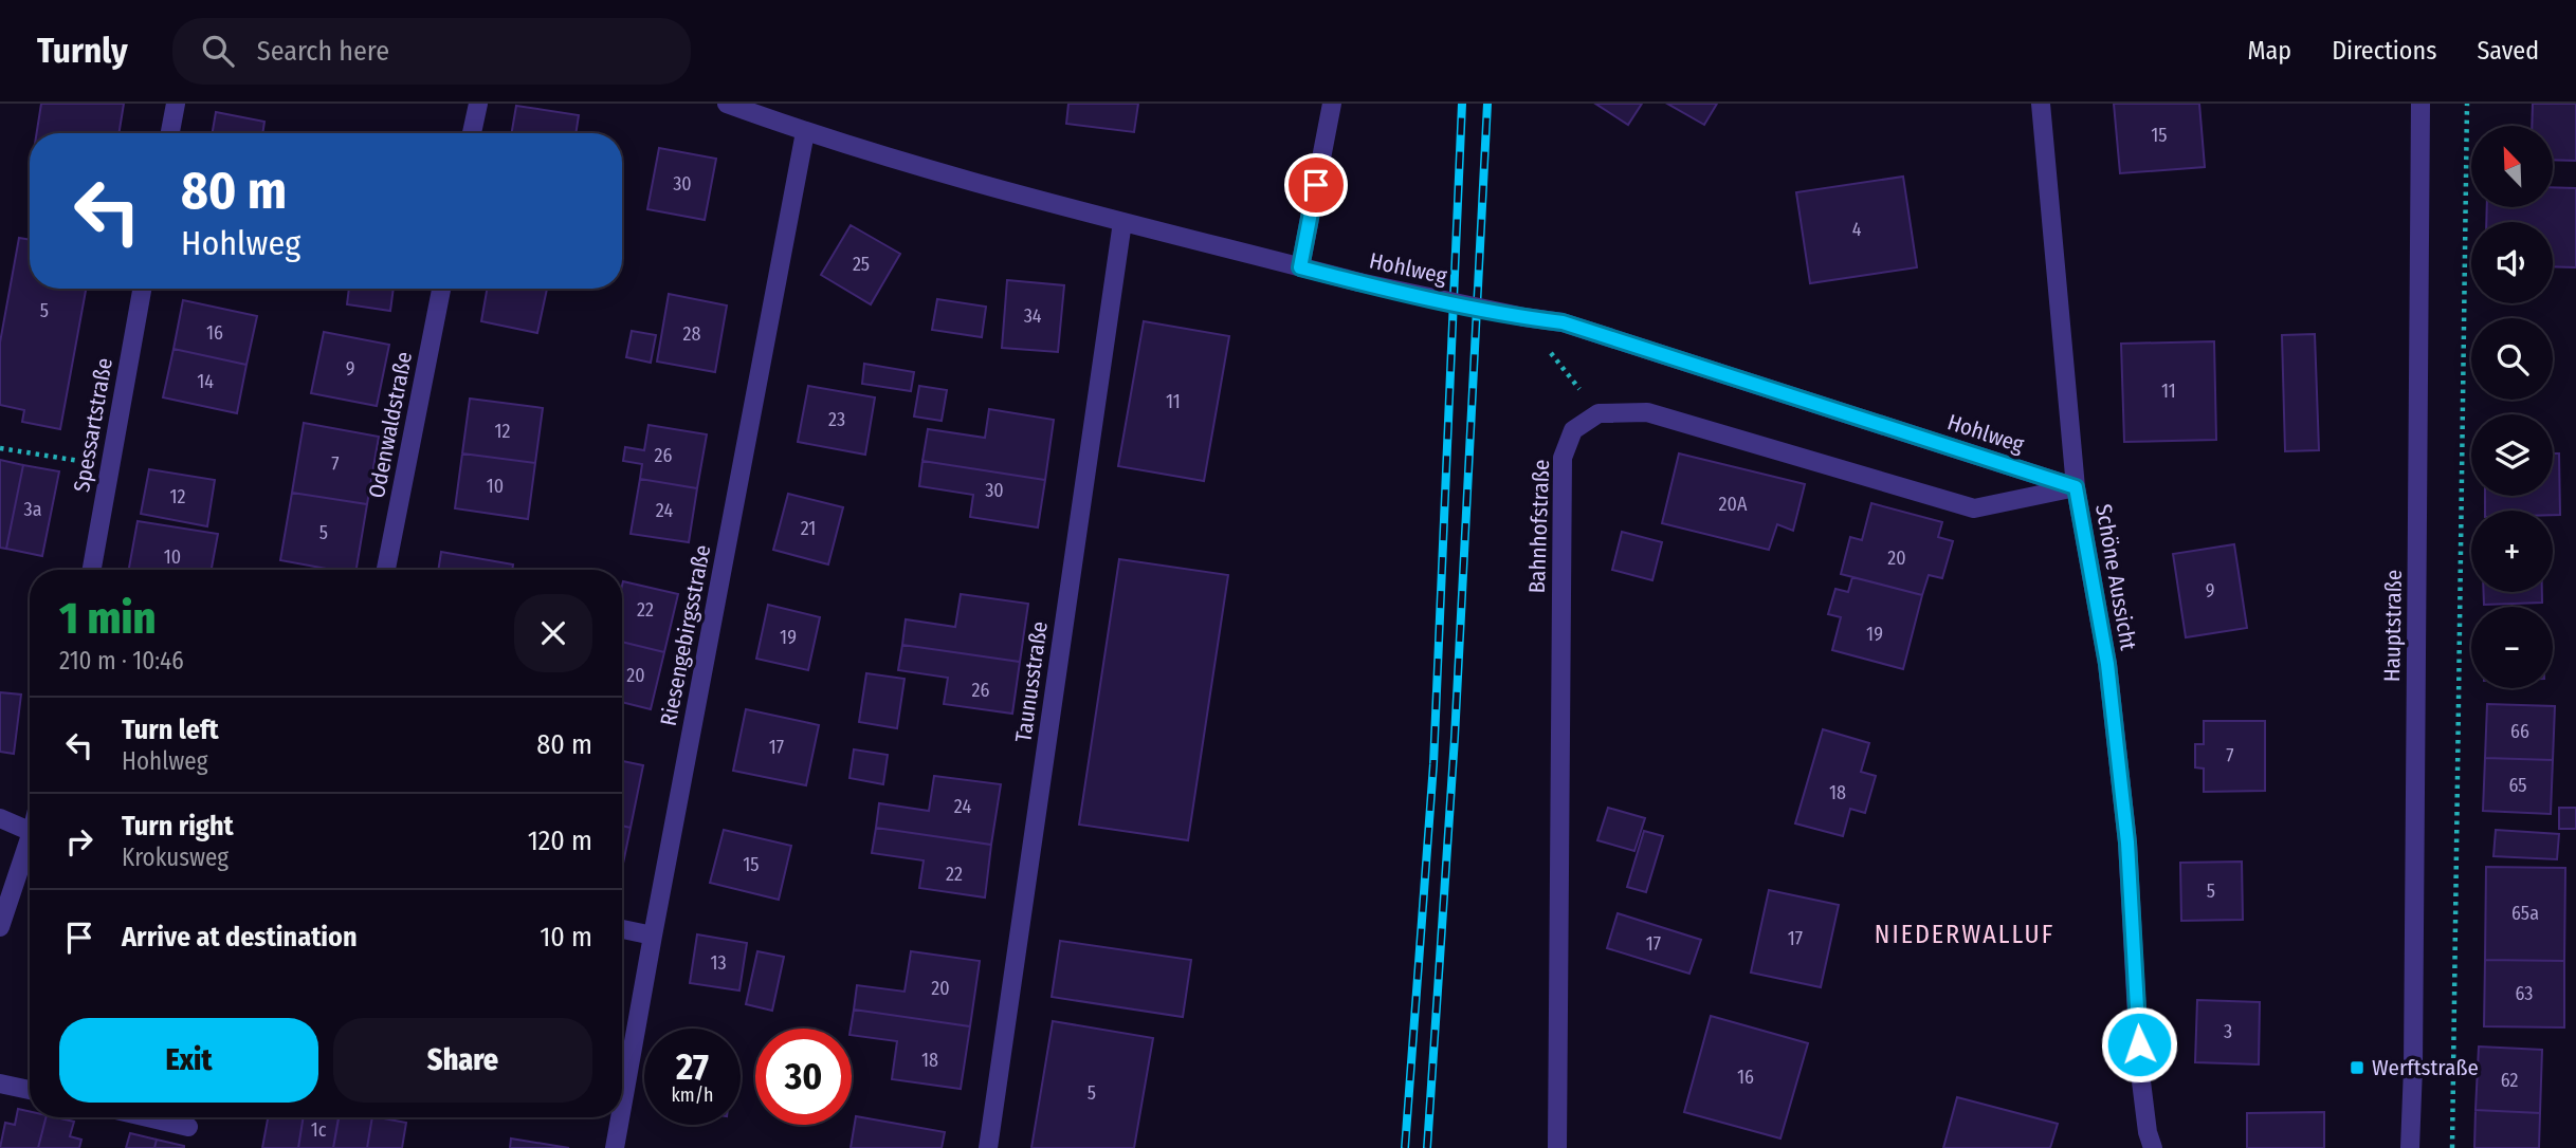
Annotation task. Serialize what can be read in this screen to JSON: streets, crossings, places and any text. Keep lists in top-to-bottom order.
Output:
{
  "streets": {
    "street": [
      "Hohlweg",
      "Spessartstraße",
      "Odenwaldstraße",
      "Bahnhofstraße",
      "Schöne Aussicht",
      "Hauptstraße",
      "Riesengebirgsstraße",
      "Taunusstraße"
    ]
  },
  "crossings": [
    ["Hohlweg", "Schöne Aussicht"],
    ["Hohlweg", "Riesengebirgsstraße"],
    ["Hohlweg", "Taunusstraße"]
  ],
  "districts": ["NIEDERWALLUF"],
  "places": {
    "transit": ["Werftstraße"]
  },
  "house_numbers": [
    "15",
    "30",
    "4",
    "25",
    "5",
    "34",
    "16",
    "28",
    "9",
    "14",
    "11",
    "11",
    "23",
    "12",
    "26",
    "7",
    "10",
    "30",
    "12",
    "20A",
    "3a",
    "24",
    "21",
    "5",
    "10",
    "20",
    "9",
    "22",
    "19",
    "19",
    "20",
    "26",
    "66",
    "17",
    "7",
    "65",
    "18",
    "24",
    "15",
    "22",
    "5",
    "65a",
    "17",
    "17",
    "13",
    "20",
    "63",
    "3",
    "18",
    "16",
    "62",
    "5",
    "1c"
  ],
  "north": "top left",
  "page": {
    "header": "Turnly",
    "search": "Search here",
    "nav": ["Map", "Directions", "Saved"],
    "map_buttons": ["+", "−"],
    "turn": ["80 m", "Hohlweg"],
    "heading": ["1 min", "210 m · 10:46"],
    "list": [
      {
        "name": "Turn left",
        "note": "Hohlweg",
        "value": "80 m"
      },
      {
        "name": "Turn right",
        "note": "Krokusweg",
        "value": "120 m"
      },
      {
        "name": "Arrive at destination",
        "value": "10 m"
      }
    ],
    "buttons": ["Exit", "Share"],
    "speed": "27 km/h",
    "limit": "30"
  }
}
